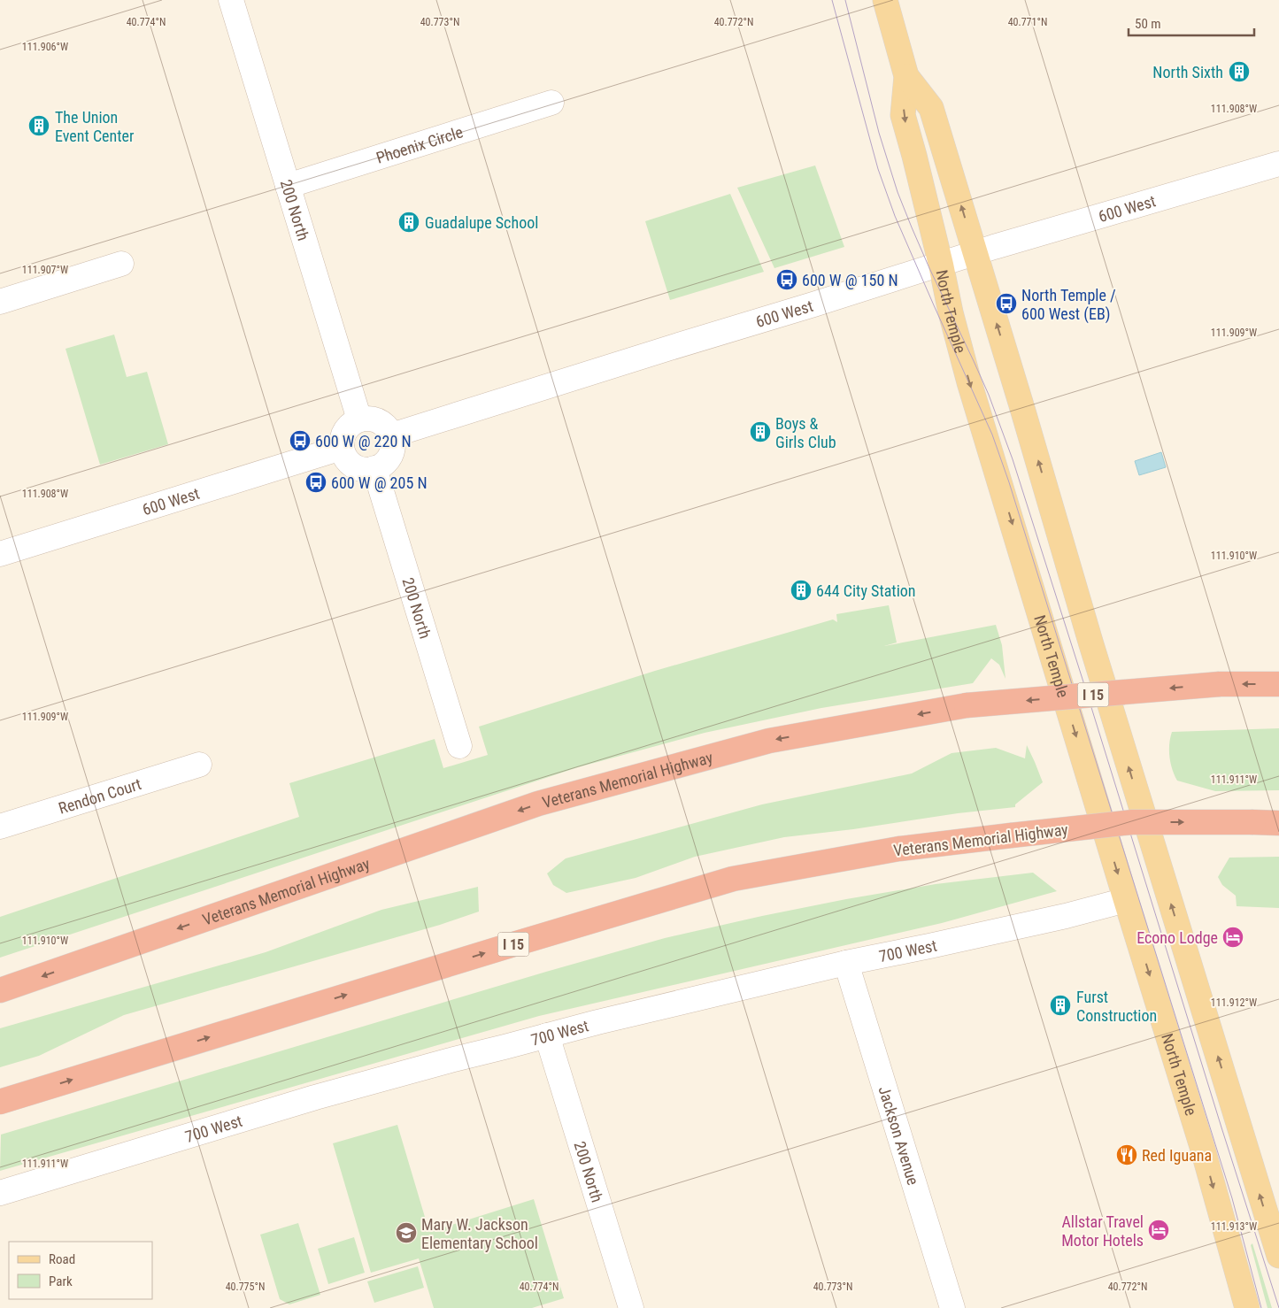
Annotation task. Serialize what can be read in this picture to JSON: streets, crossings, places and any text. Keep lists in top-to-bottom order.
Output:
{
  "streets": {
    "highway": ["I 15", "Veterans Memorial Highway"],
    "main road": ["North Temple"],
    "street": [
      "Phoenix Circle",
      "600 West",
      "200 North",
      "Rendon Court",
      "700 West",
      "Jackson Avenue"
    ]
  },
  "crossings": [
    ["Phoenix Circle", "200 North"],
    ["600 West", "200 North"],
    ["600 West", "North Temple"],
    ["200 North", "700 West"],
    ["North Temple", "700 West"],
    ["700 West", "Jackson Avenue"]
  ],
  "places": {
    "building": [
      "North Sixth",
      "The Union Event Center",
      "Guadalupe School",
      "Boys & Girls Club",
      "644 City Station",
      "Furst Construction"
    ],
    "bus stop": [
      "600 W @ 150 N",
      "North Temple / 600 West (EB)",
      "600 W @ 220 N",
      "600 W @ 205 N"
    ],
    "hotel": ["Econo Lodge", "Allstar Travel Motor Hotels"],
    "restaurant": ["Red Iguana"],
    "school or university": ["Mary W. Jackson Elementary School"]
  },
  "legend": ["Road", "Park"],
  "scale_bar": "50 m",
  "coordinates": [
    "40.774°N",
    "40.773°N",
    "40.772°N",
    "40.771°N",
    "111.906°W",
    "111.908°W",
    "111.907°W",
    "111.909°W",
    "111.910°W",
    "111.911°W",
    "111.912°W",
    "111.913°W",
    "40.775°N"
  ]
}
